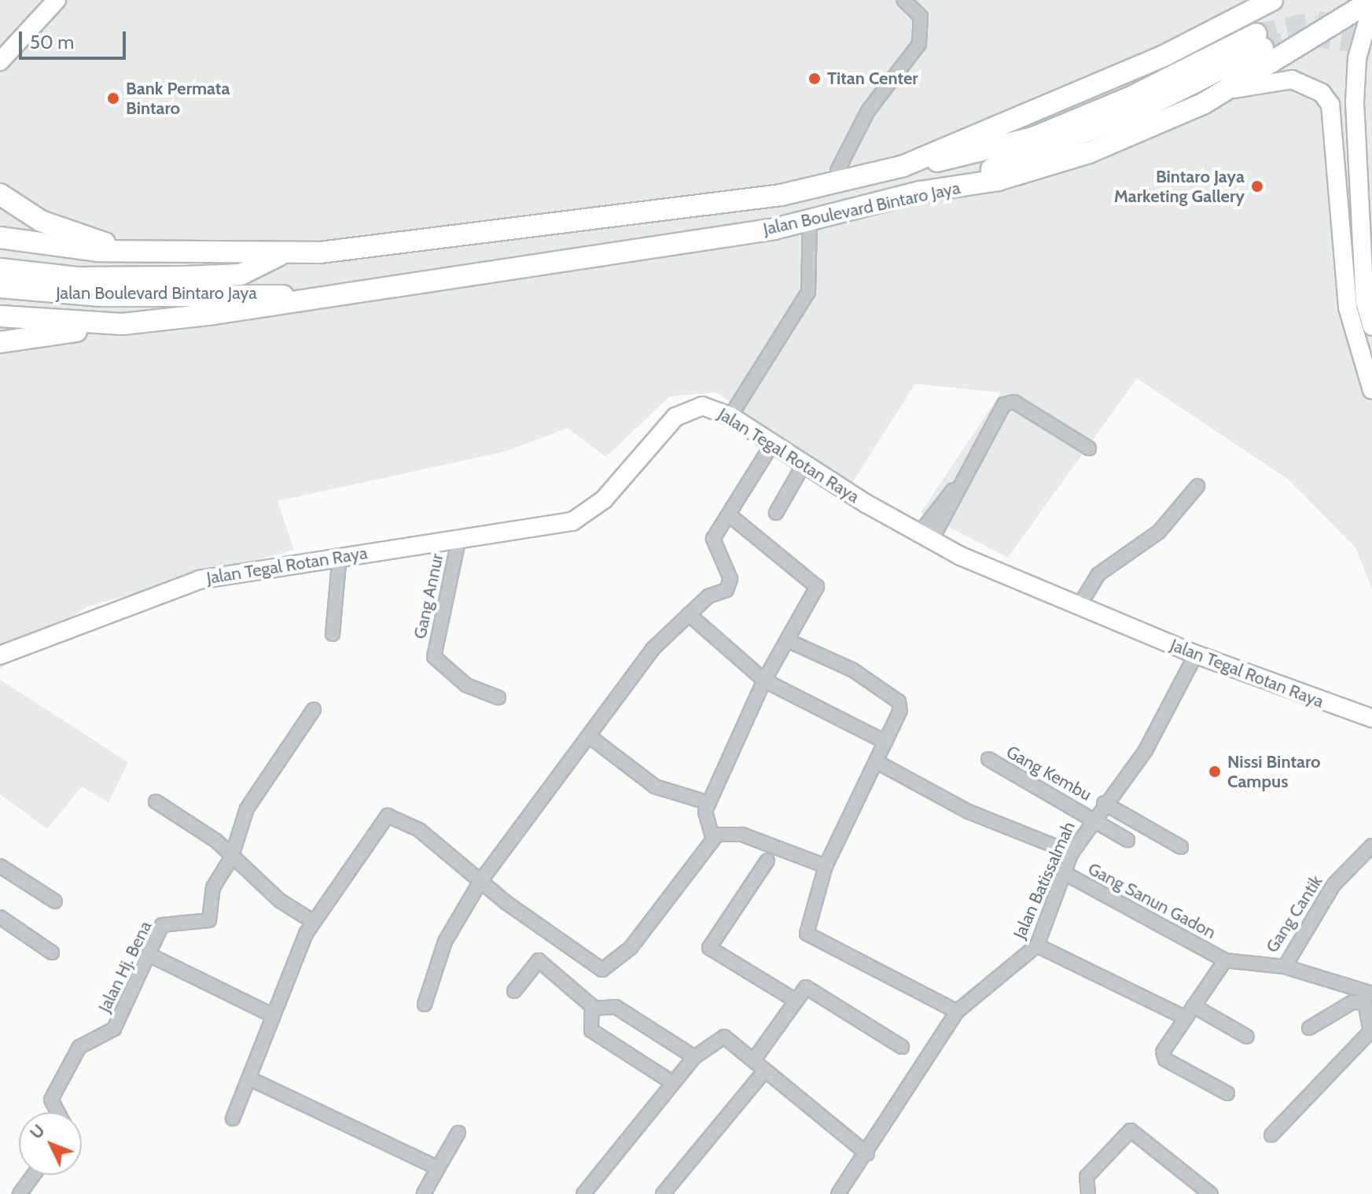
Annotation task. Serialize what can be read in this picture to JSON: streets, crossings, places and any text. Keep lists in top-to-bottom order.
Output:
{
  "streets": {
    "main road": ["Jalan Boulevard Bintaro Jaya", "Jalan Tegal Rotan Raya"],
    "street": [
      "Gang Annur",
      "Gang Kembu",
      "Jalan Batissalmah",
      "Gang Sanun Gadon",
      "Gang Cantik",
      "Jalan Hj. Bena"
    ]
  },
  "crossings": [
    ["Jalan Tegal Rotan Raya", "Gang Annur"],
    ["Jalan Tegal Rotan Raya", "Jalan Batissalmah"],
    ["Gang Kembu", "Jalan Batissalmah"],
    ["Jalan Batissalmah", "Gang Sanun Gadon"],
    ["Gang Sanun Gadon", "Gang Cantik"]
  ],
  "places": [
    "Titan Center",
    "Bank Permata Bintaro",
    "Bintaro Jaya Marketing Gallery",
    "Nissi Bintaro Campus"
  ],
  "scale_bar": "50 m",
  "north": "top left"
}
